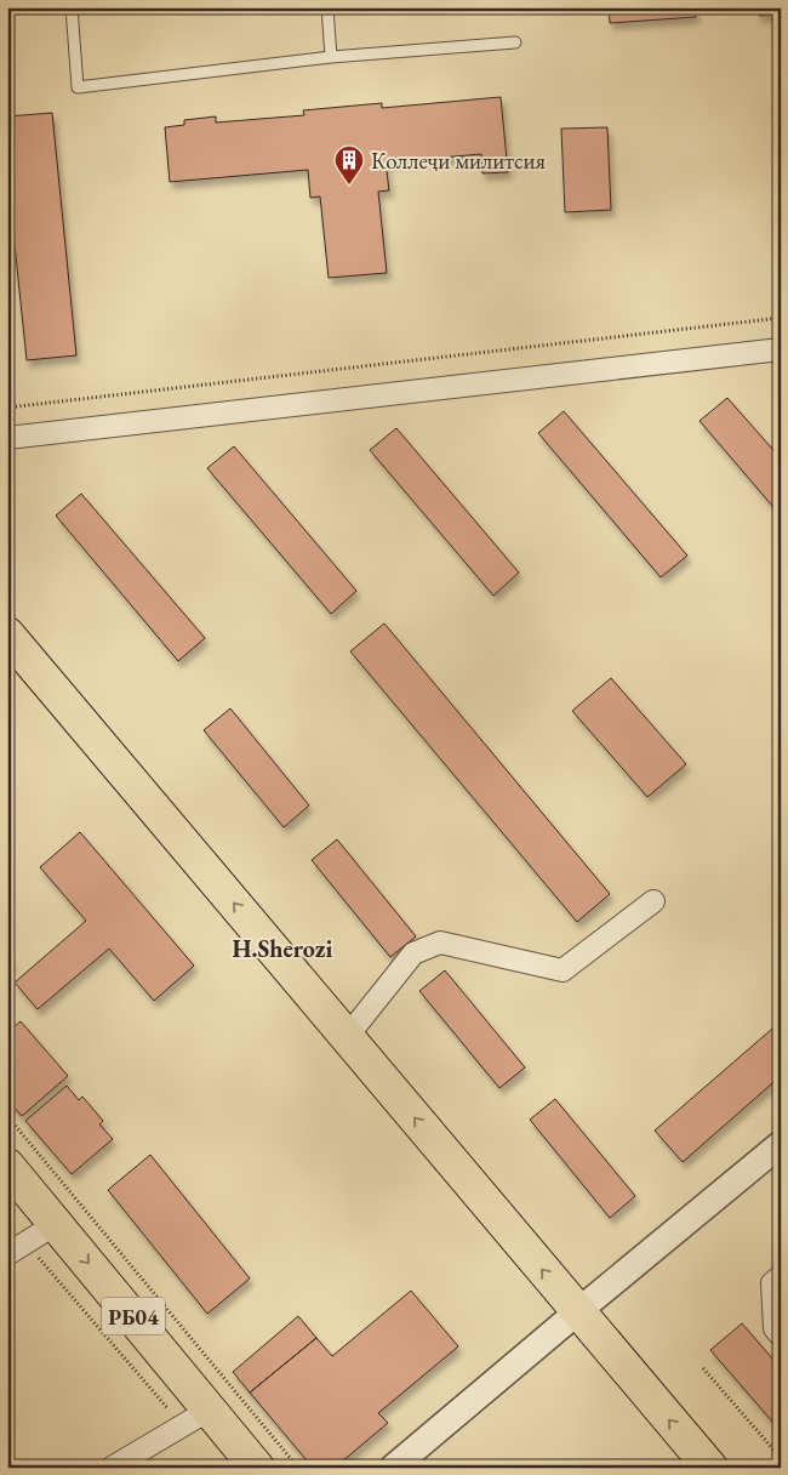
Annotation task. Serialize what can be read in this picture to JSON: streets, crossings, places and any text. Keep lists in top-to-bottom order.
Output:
{
  "streets": {
    "main road": ["РБ04"]
  },
  "districts": ["H.Sherozi"],
  "places": {
    "building": ["Коллеҷи милитсия"]
  }
}
